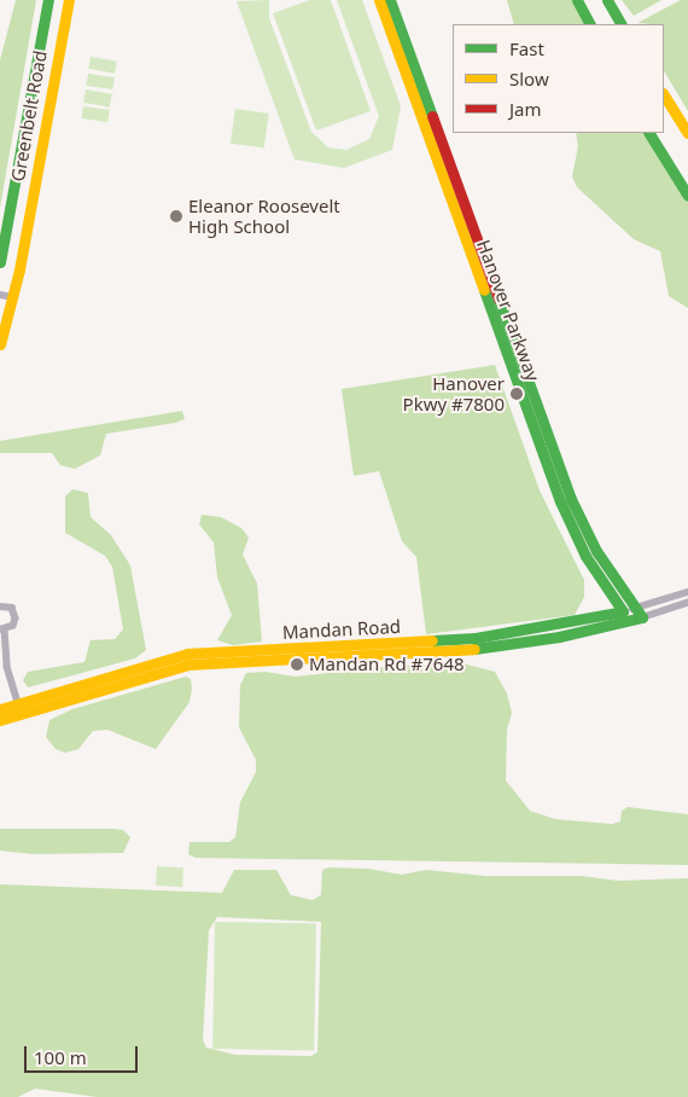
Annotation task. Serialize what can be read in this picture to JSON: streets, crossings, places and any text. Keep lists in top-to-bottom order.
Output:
{
  "streets": {
    "main road": ["Greenbelt Road", "Hanover Parkway", "Mandan Road"]
  },
  "crossings": [
    ["Hanover Parkway", "Mandan Road"]
  ],
  "places": ["Eleanor Roosevelt High School", "Hanover Pkwy #7800", "Mandan Rd #7648"],
  "legend": ["Fast", "Slow", "Jam"],
  "scale_bar": "100 m"
}
